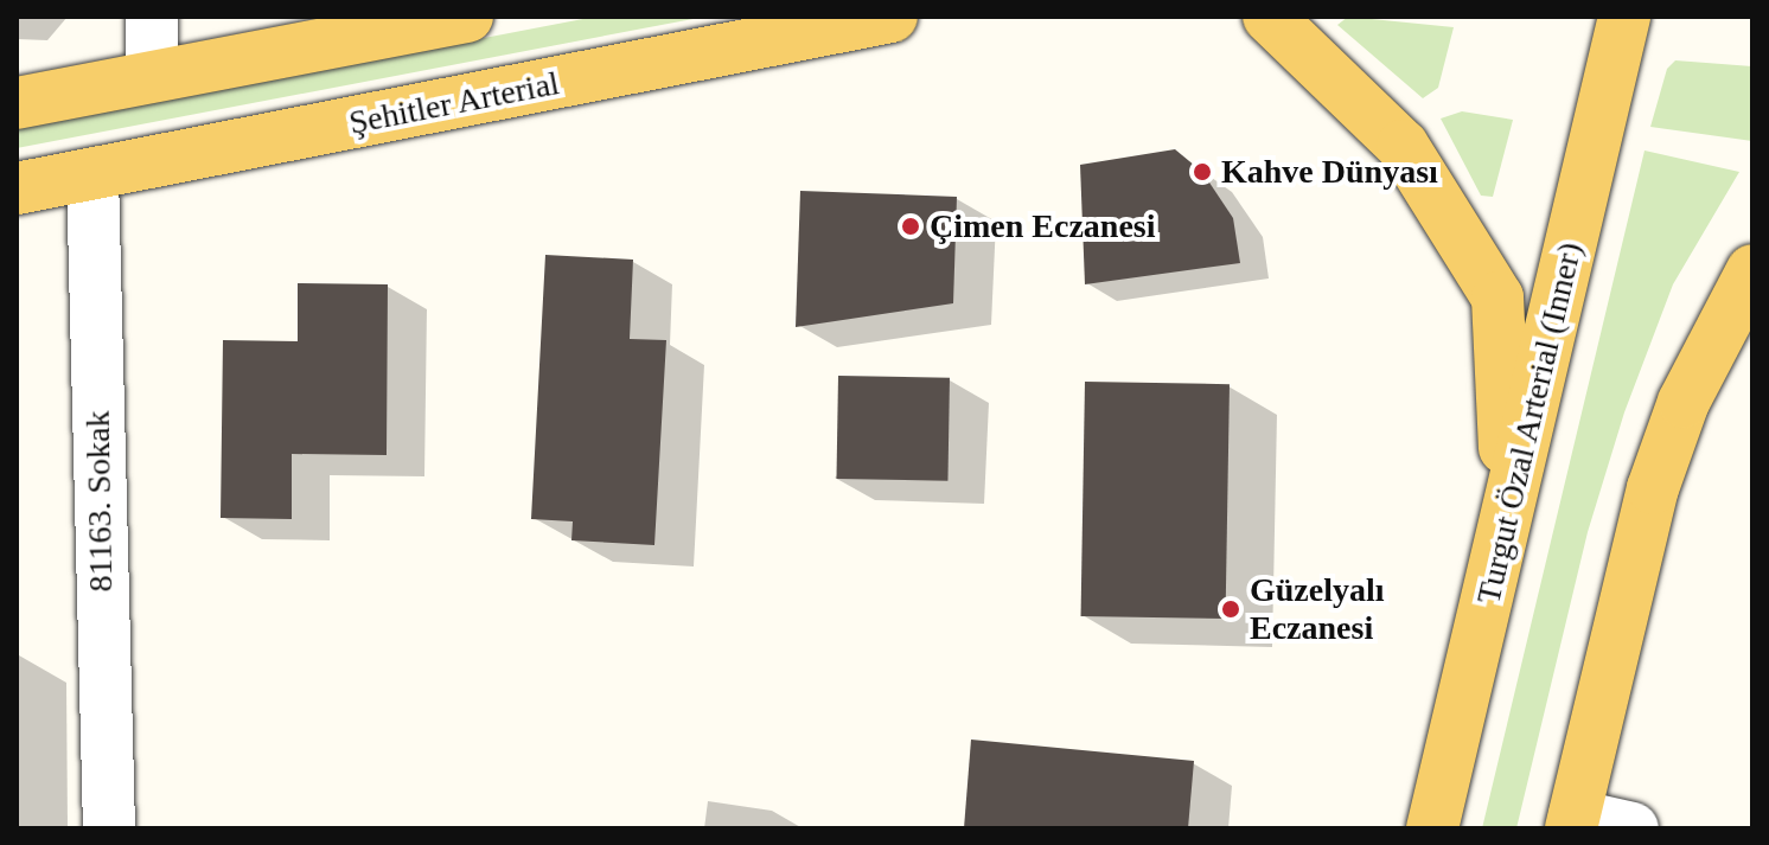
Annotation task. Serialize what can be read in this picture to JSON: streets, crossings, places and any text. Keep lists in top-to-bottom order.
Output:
{
  "streets": {
    "main road": ["Şehitler Arterial", "Turgut Özal Arterial (Inner)"],
    "street": ["81163. Sokak"]
  },
  "crossings": [
    ["Şehitler Arterial", "81163. Sokak"]
  ],
  "places": ["Kahve Dünyası", "Çimen Eczanesi", "Güzelyalı Eczanesi"]
}
